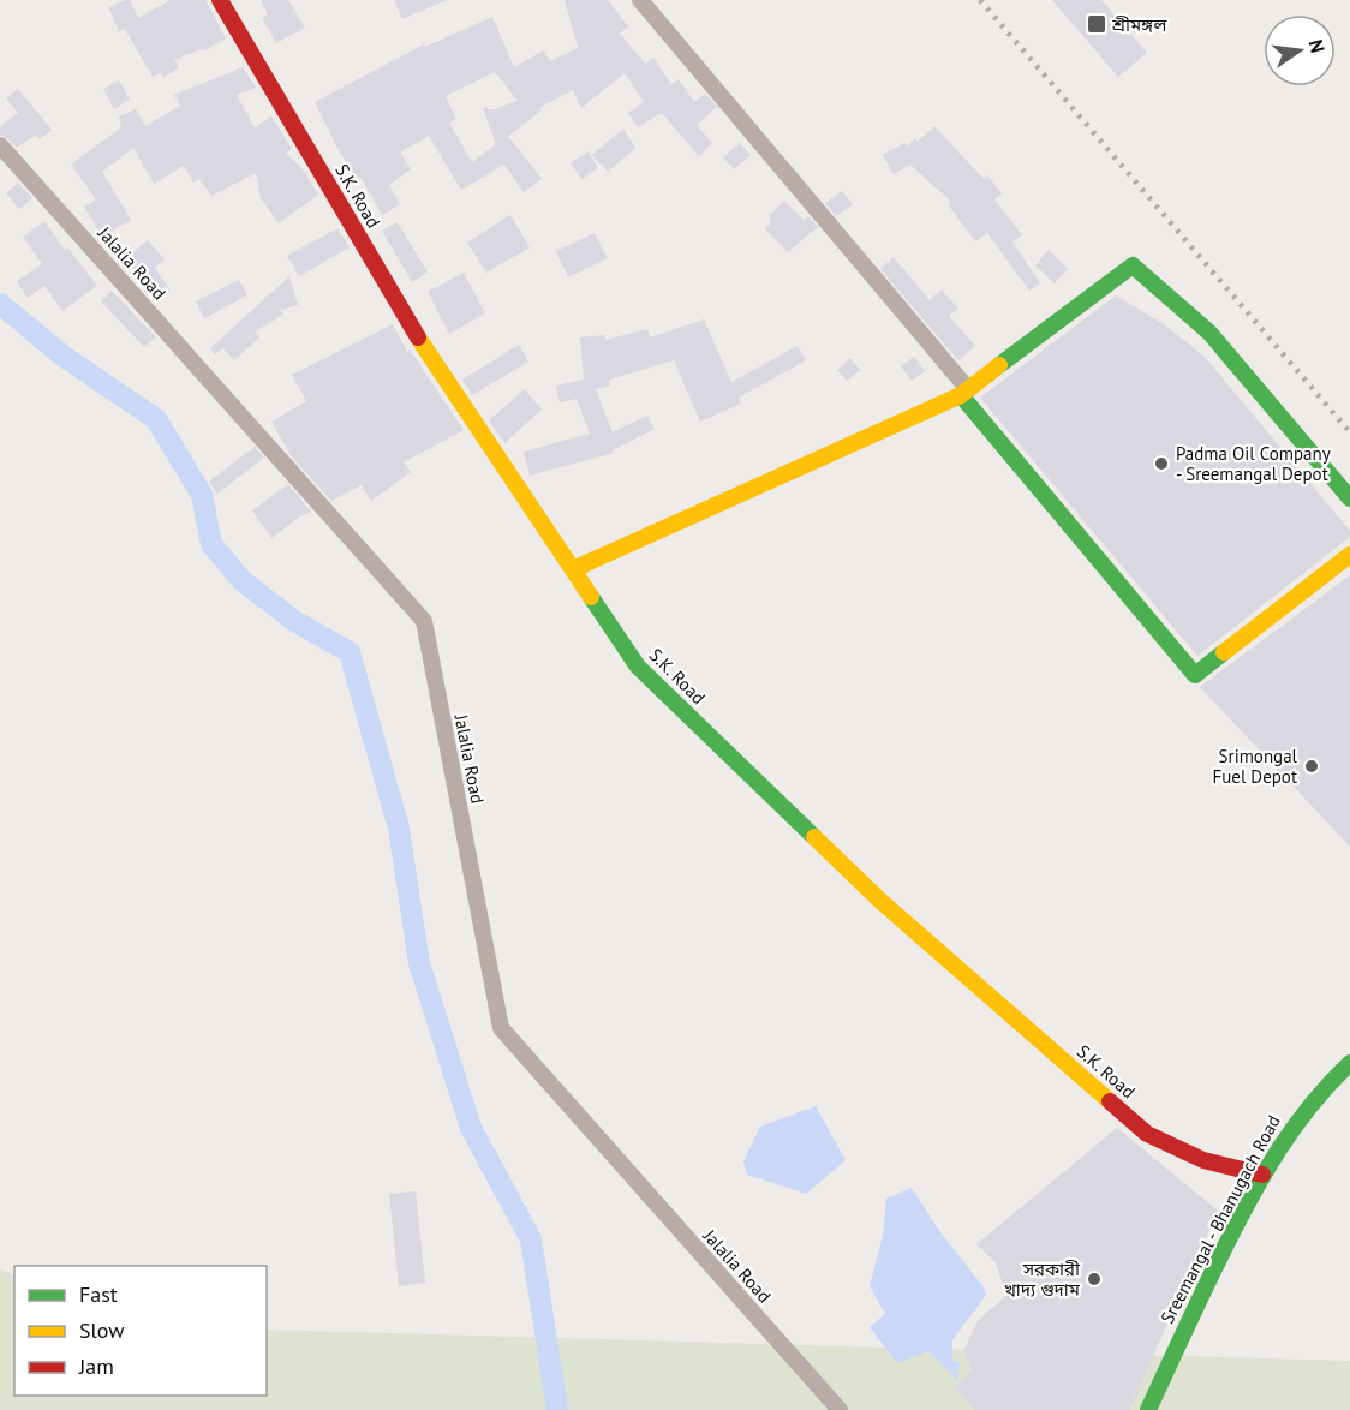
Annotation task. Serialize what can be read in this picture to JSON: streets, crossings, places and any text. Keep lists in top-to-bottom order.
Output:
{
  "streets": {
    "main road": ["S.K. Road", "Sreemangal - Bhanugach Road"],
    "street": ["Jalalia Road"]
  },
  "crossings": [
    ["S.K. Road", "Sreemangal - Bhanugach Road"]
  ],
  "places": {
    "transit": ["শ্রীমঙ্গল"],
    "other": ["Padma Oil Company - Sreemangal Depot", "Srimongal Fuel Depot", "সরকারী খাদ্য গুদাম"]
  },
  "legend": ["Fast", "Slow", "Jam"],
  "north": "right"
}
